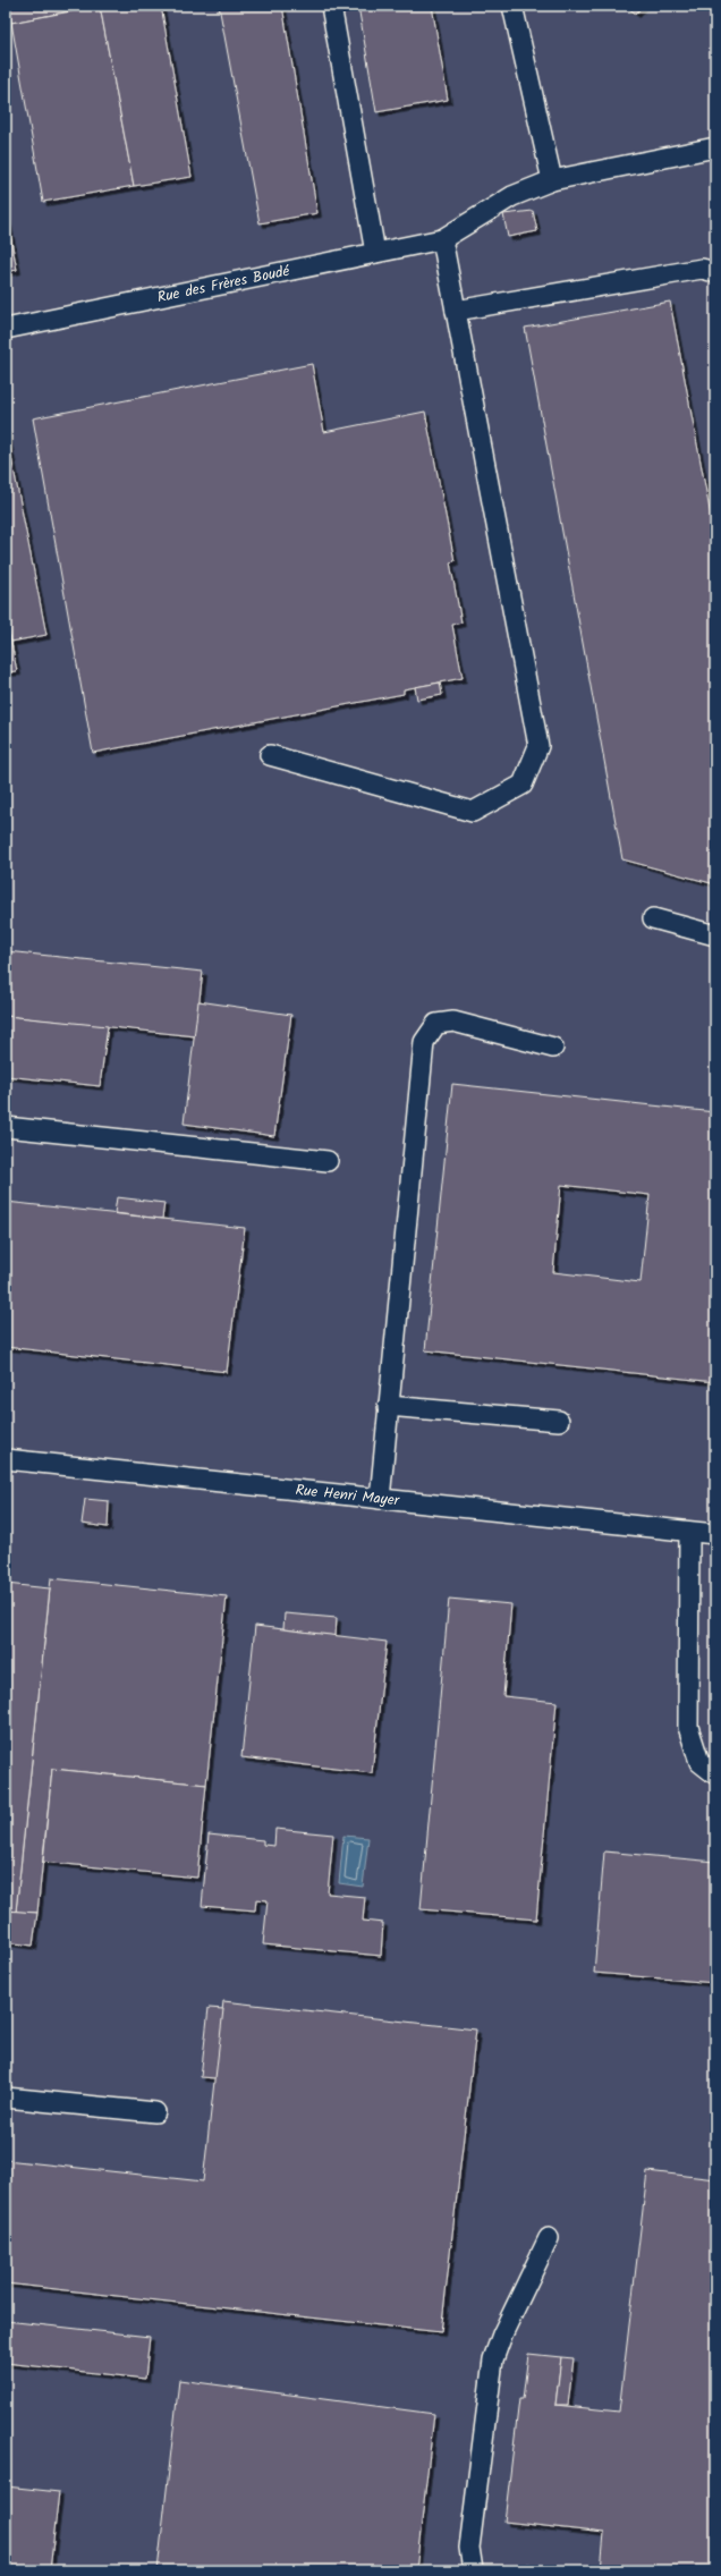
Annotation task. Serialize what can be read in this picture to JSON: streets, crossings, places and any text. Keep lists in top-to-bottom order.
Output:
{
  "streets": {
    "lane": ["Rue des Frères Boudé", "Rue Henri Mayer"]
  }
}
